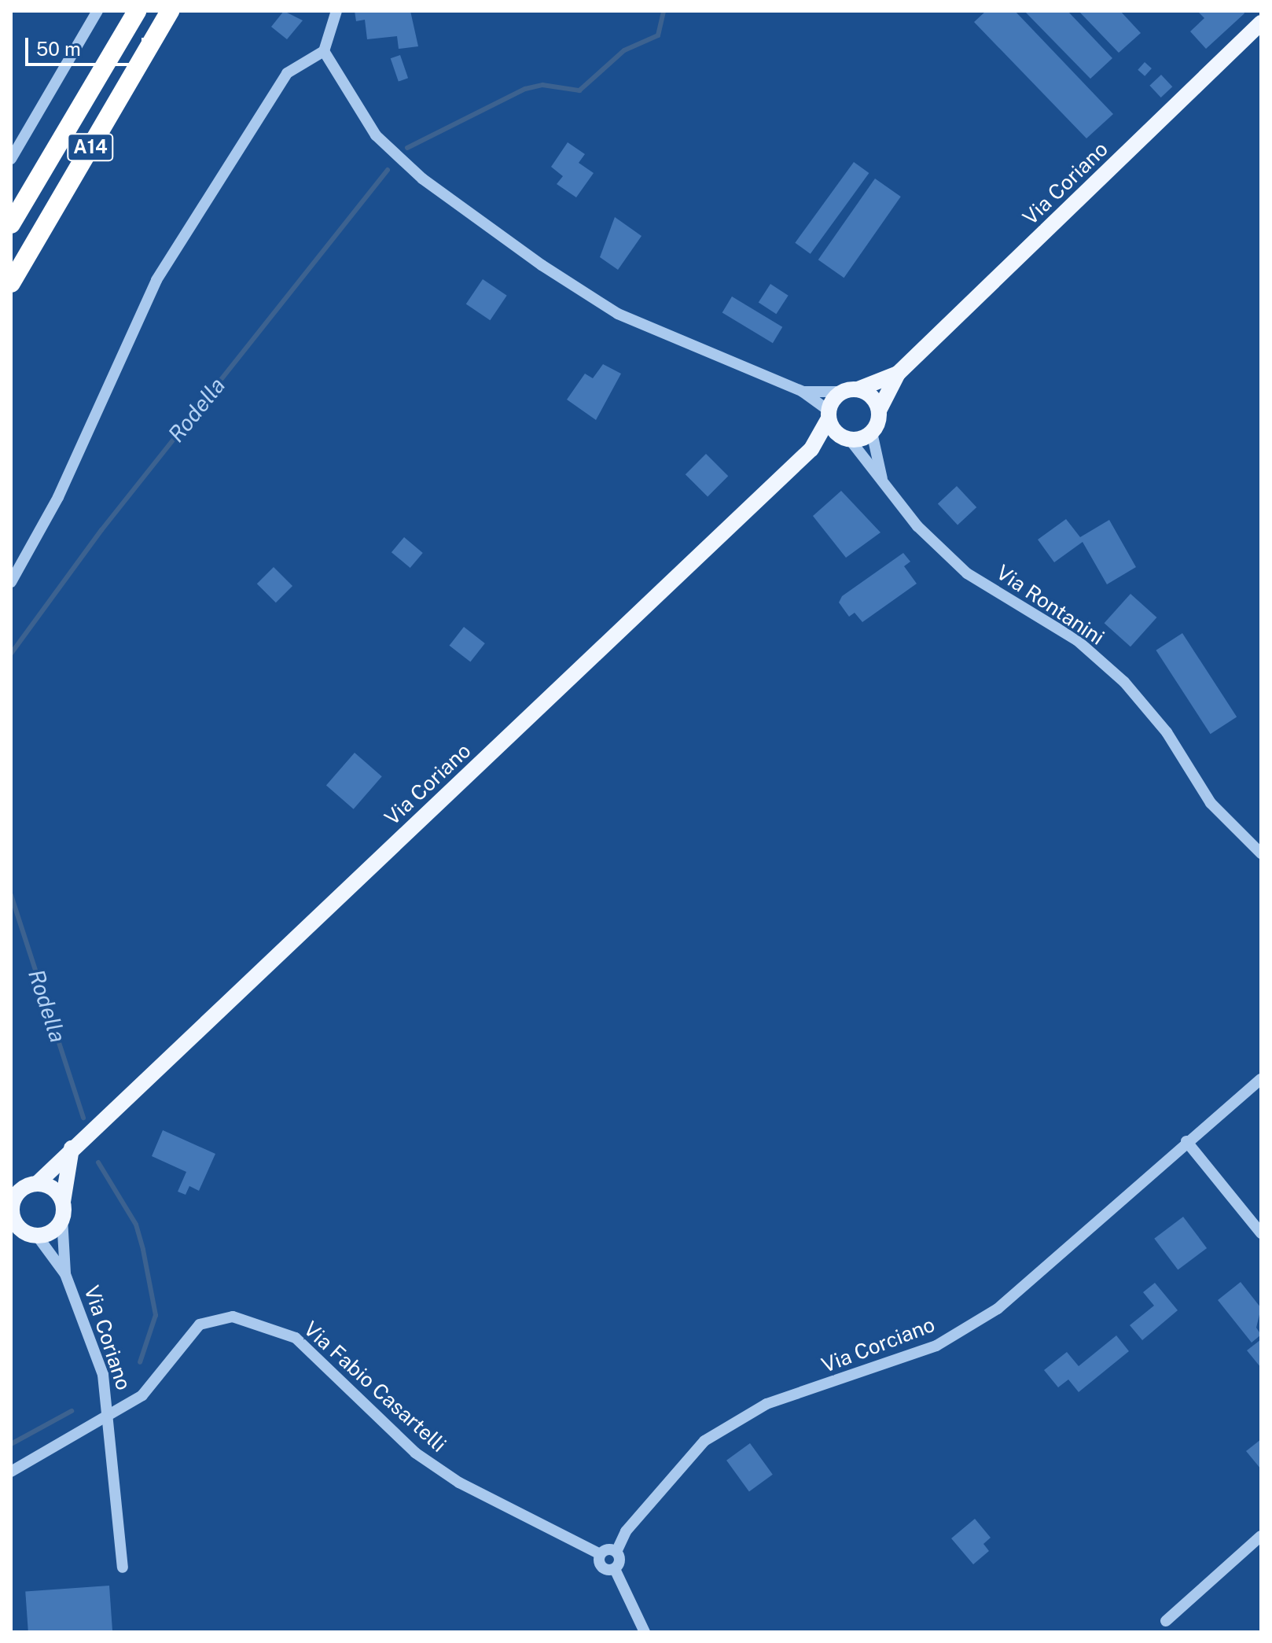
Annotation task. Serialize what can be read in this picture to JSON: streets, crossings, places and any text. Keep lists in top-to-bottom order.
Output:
{
  "streets": {
    "highway": ["A14"],
    "main road": ["Via Coriano"],
    "street": ["Via Rontanini", "Via Corciano", "Via Fabio Casartelli"]
  },
  "crossings": [
    ["Via Coriano", "Via Rontanini"],
    ["Via Coriano", "Via Fabio Casartelli"]
  ],
  "water": ["Rodella"],
  "scale_bar": "50 m"
}
